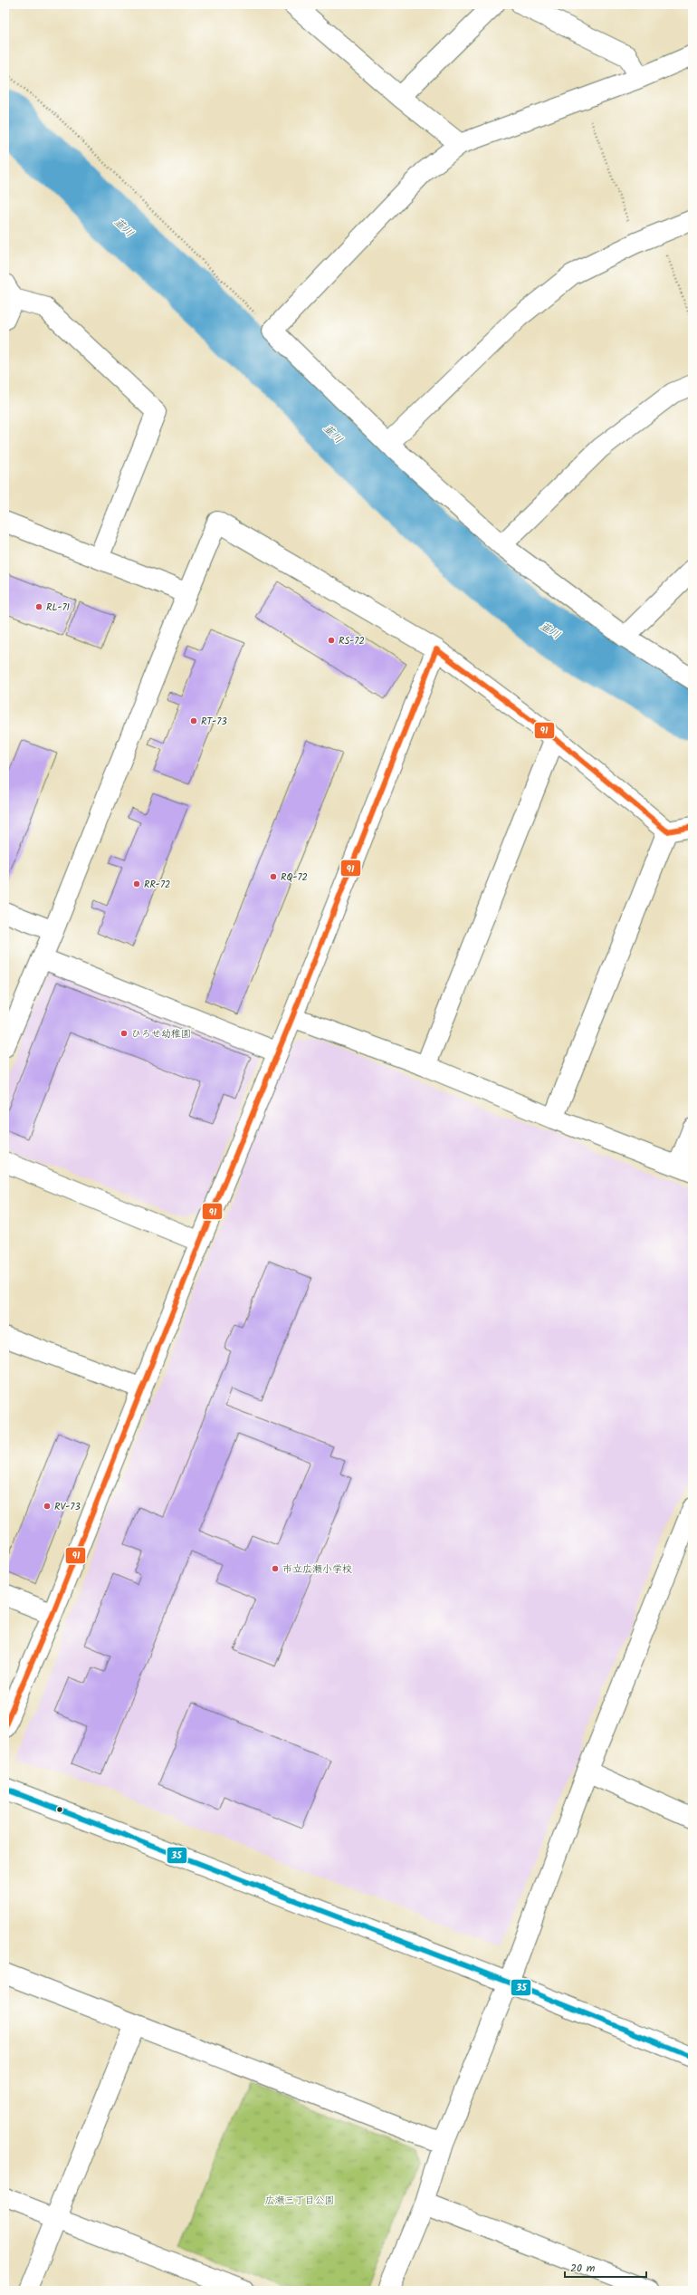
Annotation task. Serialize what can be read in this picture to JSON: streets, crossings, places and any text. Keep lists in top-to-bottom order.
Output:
{
  "water": ["韮川"],
  "parks": ["広瀬三丁目公園"],
  "places": [
    "RL-71",
    "RS-72",
    "RT-73",
    "RQ-72",
    "RR-72",
    "ひろせ幼稚園",
    "RV-73",
    "市立広瀬小学校"
  ],
  "lines": ["transit line 91", "transit line 35"],
  "scale_bar": "20 m"
}
